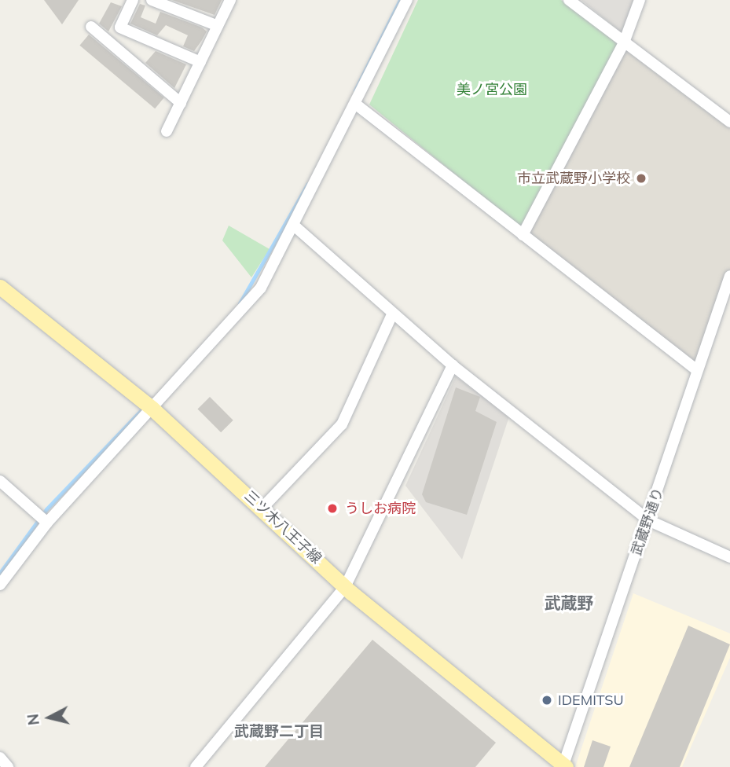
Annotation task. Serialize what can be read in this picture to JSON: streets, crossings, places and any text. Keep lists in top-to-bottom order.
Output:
{
  "streets": {
    "main road": ["三ツ木八王子線"],
    "street": ["武蔵野通り"]
  },
  "crossings": [
    ["武蔵野通り", "三ツ木八王子線"]
  ],
  "districts": ["武蔵野", "武蔵野二丁目"],
  "parks": ["美ノ宮公園"],
  "places": ["市立武蔵野小学校", "うしお病院", "IDEMITSU"],
  "north": "left"
}
